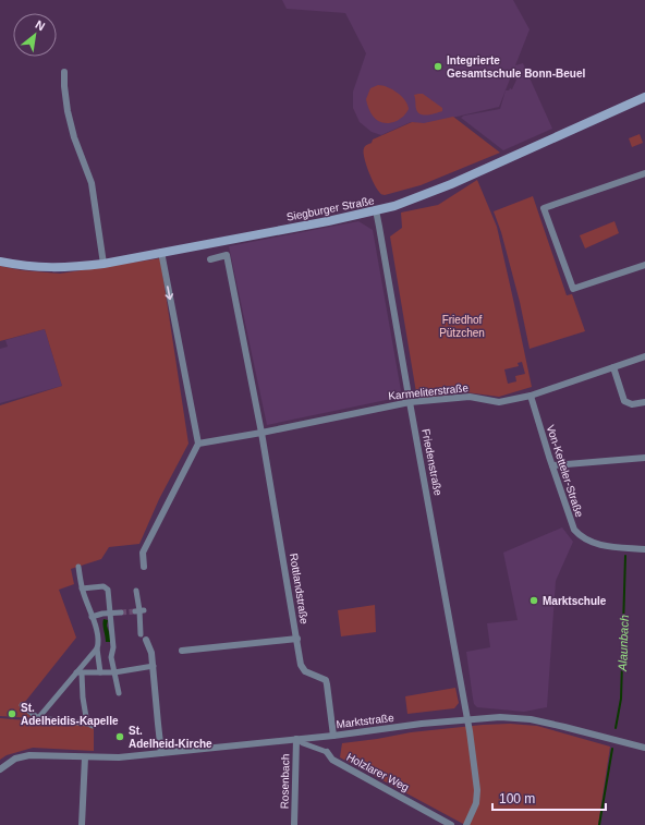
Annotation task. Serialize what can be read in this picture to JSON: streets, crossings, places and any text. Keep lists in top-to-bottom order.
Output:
{
  "streets": {
    "main road": ["Siegburger Straße"],
    "street": [
      "Karmeliterstraße",
      "Friedenstraße",
      "Von-Ketteler-Straße",
      "Rottlandstraße",
      "Marktstraße",
      "Holzlarer Weg",
      "Rosenbach"
    ]
  },
  "crossings": [
    ["Siegburger Straße", "Friedenstraße"],
    ["Karmeliterstraße", "Friedenstraße"],
    ["Karmeliterstraße", "Von-Ketteler-Straße"],
    ["Karmeliterstraße", "Rottlandstraße"],
    ["Friedenstraße", "Marktstraße"],
    ["Rottlandstraße", "Marktstraße"],
    ["Marktstraße", "Holzlarer Weg"],
    ["Marktstraße", "Rosenbach"],
    ["Holzlarer Weg", "Rosenbach"]
  ],
  "water": ["Alaunbach"],
  "parks": ["Friedhof Pützchen"],
  "places": [
    "Integrierte Gesamtschule Bonn-Beuel",
    "Marktschule",
    "St. Adelheidis-Kapelle",
    "St. Adelheid-Kirche"
  ],
  "scale_bar": "100 m",
  "north": "top right"
}
